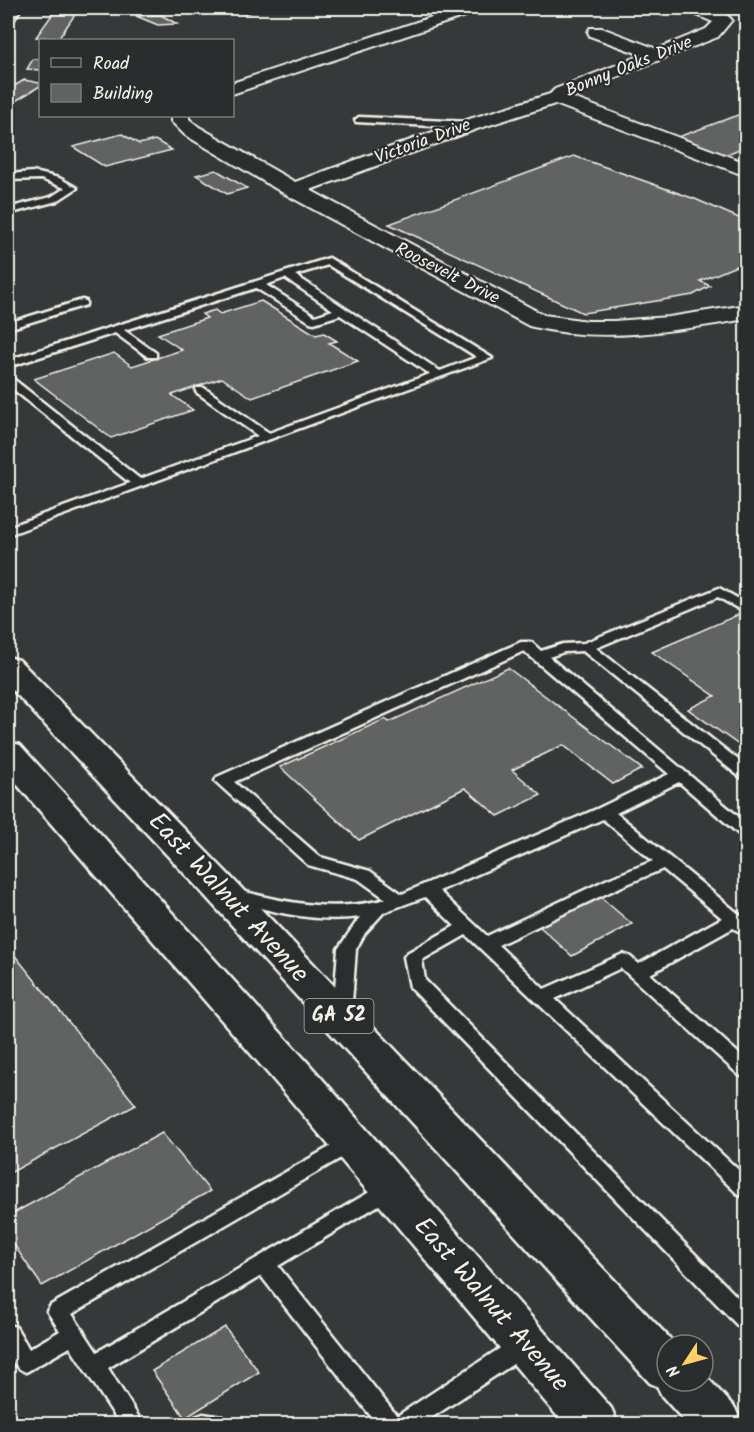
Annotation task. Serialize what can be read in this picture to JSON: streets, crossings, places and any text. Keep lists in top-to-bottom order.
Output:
{
  "streets": {
    "main road": ["East Walnut Avenue", "GA 52"],
    "street": ["Bonny Oaks Drive", "Victoria Drive", "Roosevelt Drive"]
  },
  "crossings": [
    ["Bonny Oaks Drive", "Victoria Drive"],
    ["Victoria Drive", "Roosevelt Drive"]
  ],
  "legend": ["Road", "Building"],
  "north": "bottom left"
}
